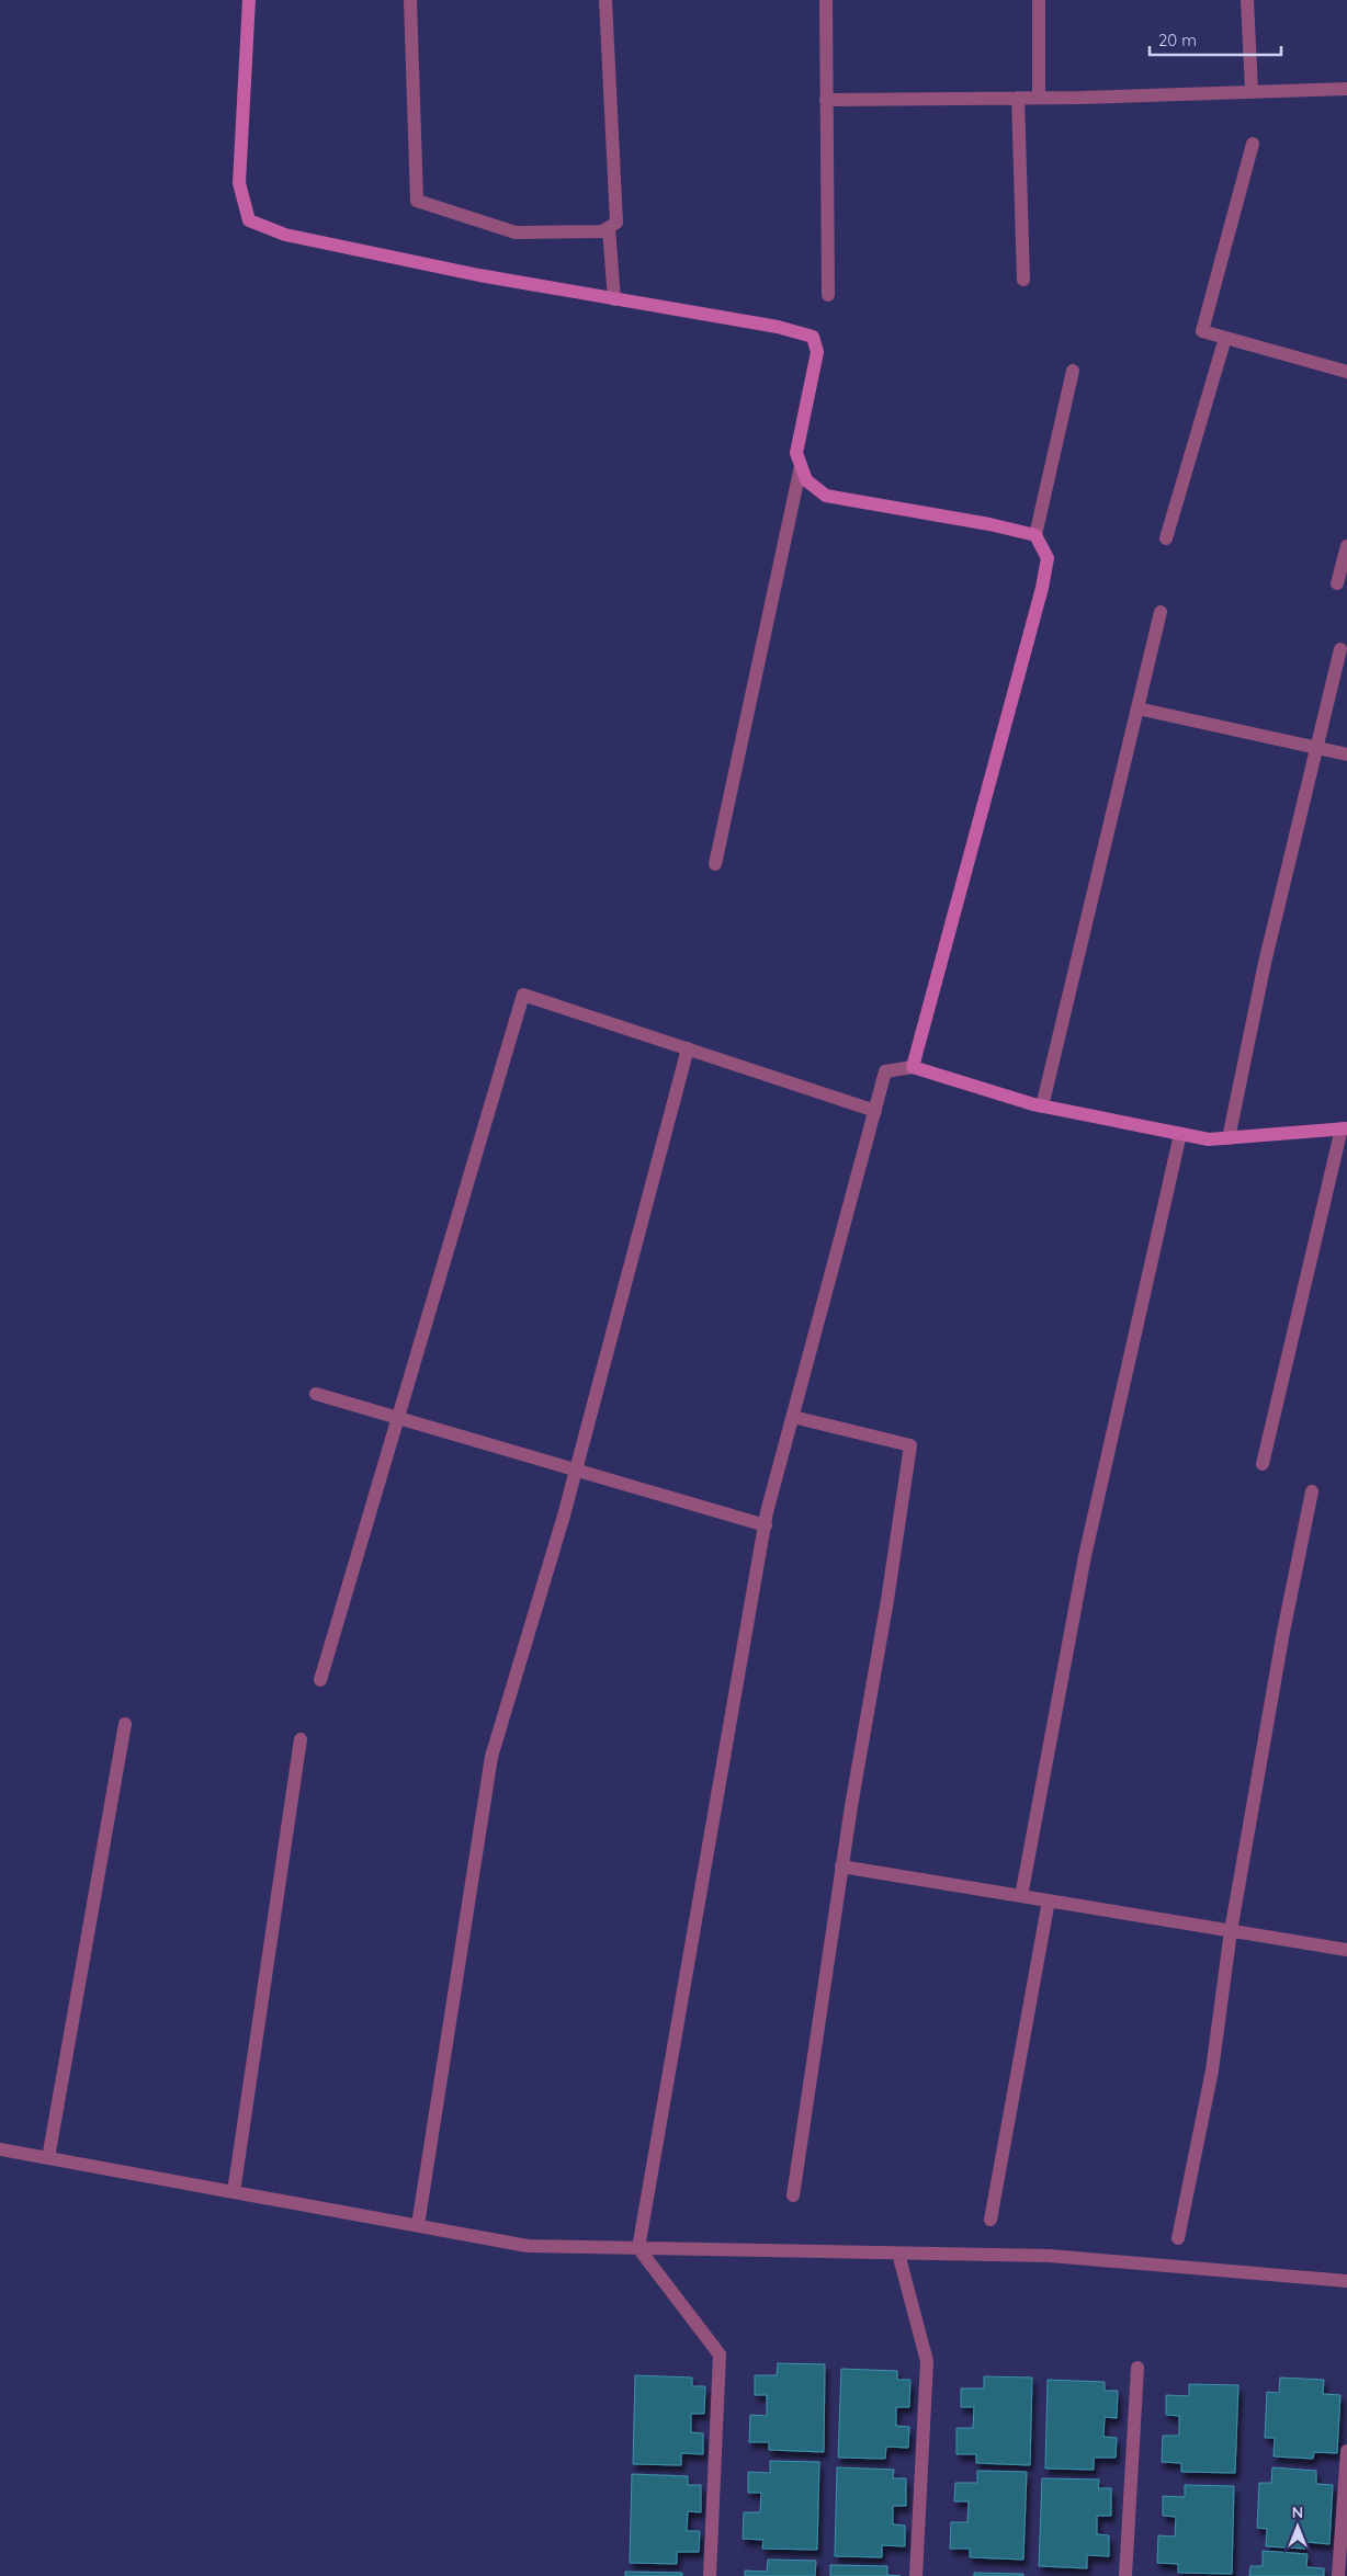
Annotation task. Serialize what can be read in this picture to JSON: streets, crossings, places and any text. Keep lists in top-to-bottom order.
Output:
{
  "scale_bar": "20 m",
  "north": "top"
}
